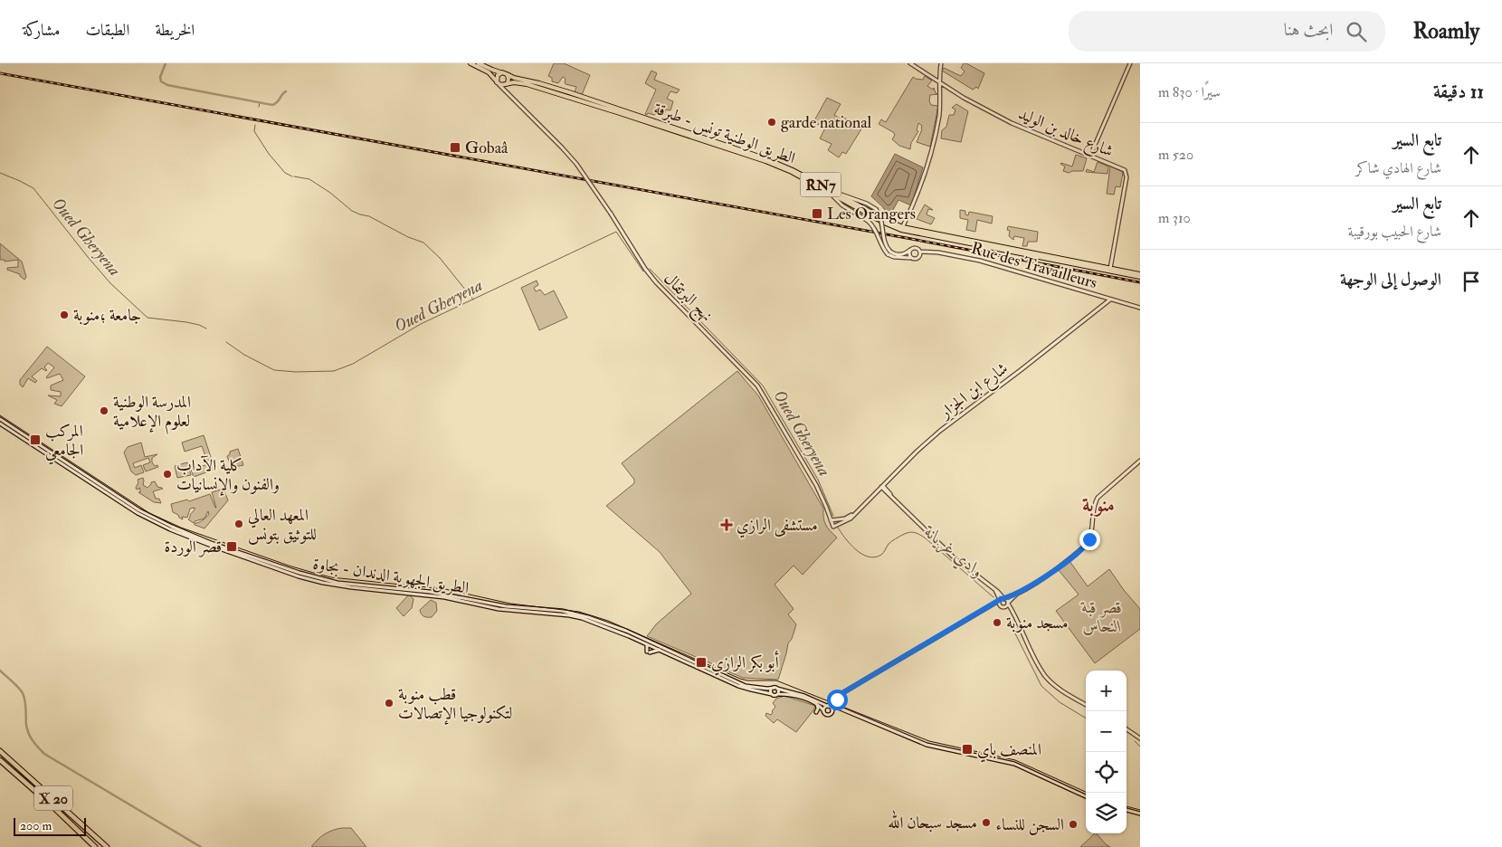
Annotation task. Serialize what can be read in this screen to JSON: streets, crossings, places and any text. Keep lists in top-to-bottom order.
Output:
{
  "streets": {
    "highway": ["X 20"],
    "main road": ["الطريق الوطنية تونس - طبرقة", "RN7"],
    "street": [
      "شارع خالد بن الوليد",
      "Rue des Travailleurs",
      "نهج البرتقال",
      "شارع ابن الجزار",
      "الطريق الجهوية الدندان - بجاوة"
    ]
  },
  "crossings": [
    ["شارع خالد بن الوليد", "الطريق الوطنية تونس - طبرقة"],
    ["الطريق الوطنية تونس - طبرقة", "RN7"],
    ["الطريق الوطنية تونس - طبرقة", "نهج البرتقال"],
    ["RN7", "نهج البرتقال"],
    ["Rue des Travailleurs", "شارع ابن الجزار"],
    ["نهج البرتقال", "شارع ابن الجزار"]
  ],
  "districts": ["منوبة"],
  "water": ["Oued Gheryena", "وادي غريانة"],
  "parks": ["قصر قبة النحاس"],
  "places": {
    "other": [
      "garde national",
      "جامعة ؛منوبة",
      "المدرسة الوطنية لعلوم الإعلامية",
      "كلية الآداب والفنون والإنسانيات",
      "المعهد العالي للتوثيق بتونس",
      "مسجد منوبة",
      "قطب منوبة لتكنولوجيا الإتصالات",
      "مسجد سبحان الله",
      "السجن للنساء"
    ],
    "transit": [
      "Gobaâ",
      "Les Orangers",
      "المركب الجامعي",
      "قصر الوردة",
      "أبو بكر الرازي",
      "المنصف باي"
    ],
    "health": ["مستشفى الرازي"]
  },
  "scale_bar": "200 m",
  "page": {
    "header": "Roamly",
    "search": "ابحث هنا",
    "nav": ["الخريطة", "الطبقات", "مشاركة"],
    "heading": ["11 دقيقة", "سيرًا · 830 m"],
    "list": [
      ["تابع السير", "شارع الهادي شاكر", "520 m"],
      ["تابع السير", "شارع الحبيب بورقيبة", "310 m"],
      "الوصول إلى الوجهة"
    ],
    "map_buttons": ["+", "−"],
    "scale": "200 m"
  }
}
